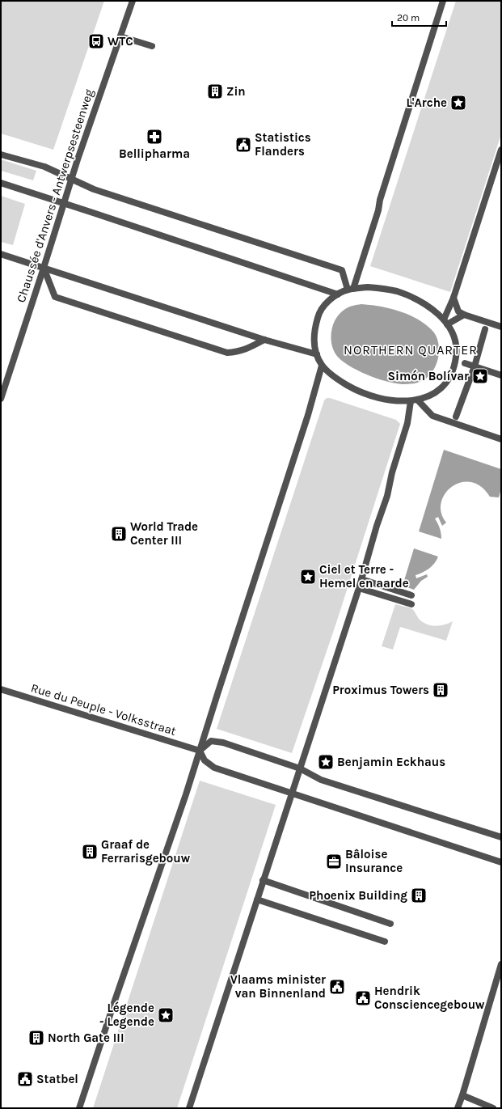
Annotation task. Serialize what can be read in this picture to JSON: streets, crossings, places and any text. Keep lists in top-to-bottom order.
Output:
{
  "streets": {
    "street": ["Chaussée d'Anvers - Antwerpsesteenweg", "Rue du Peuple - Volksstraat"]
  },
  "districts": ["NORTHERN QUARTER"],
  "places": {
    "bus stop": ["WTC"],
    "building": [
      "Zin",
      "World Trade Center III",
      "Proximus Towers",
      "Graaf de Ferrarisgebouw",
      "Phoenix Building",
      "North Gate III"
    ],
    "place": [
      "L'Arche",
      "Simón Bolívar",
      "Ciel et Terre - Hemel en aarde",
      "Benjamin Eckhaus",
      "Légende - Legende"
    ],
    "pharmacy": ["Bellipharma"],
    "public building": [
      "Statistics Flanders",
      "Vlaams minister van Binnenland",
      "Hendrik Consciencegebouw",
      "Statbel"
    ],
    "office": ["Bâloise Insurance"]
  },
  "scale_bar": "20 m"
}
